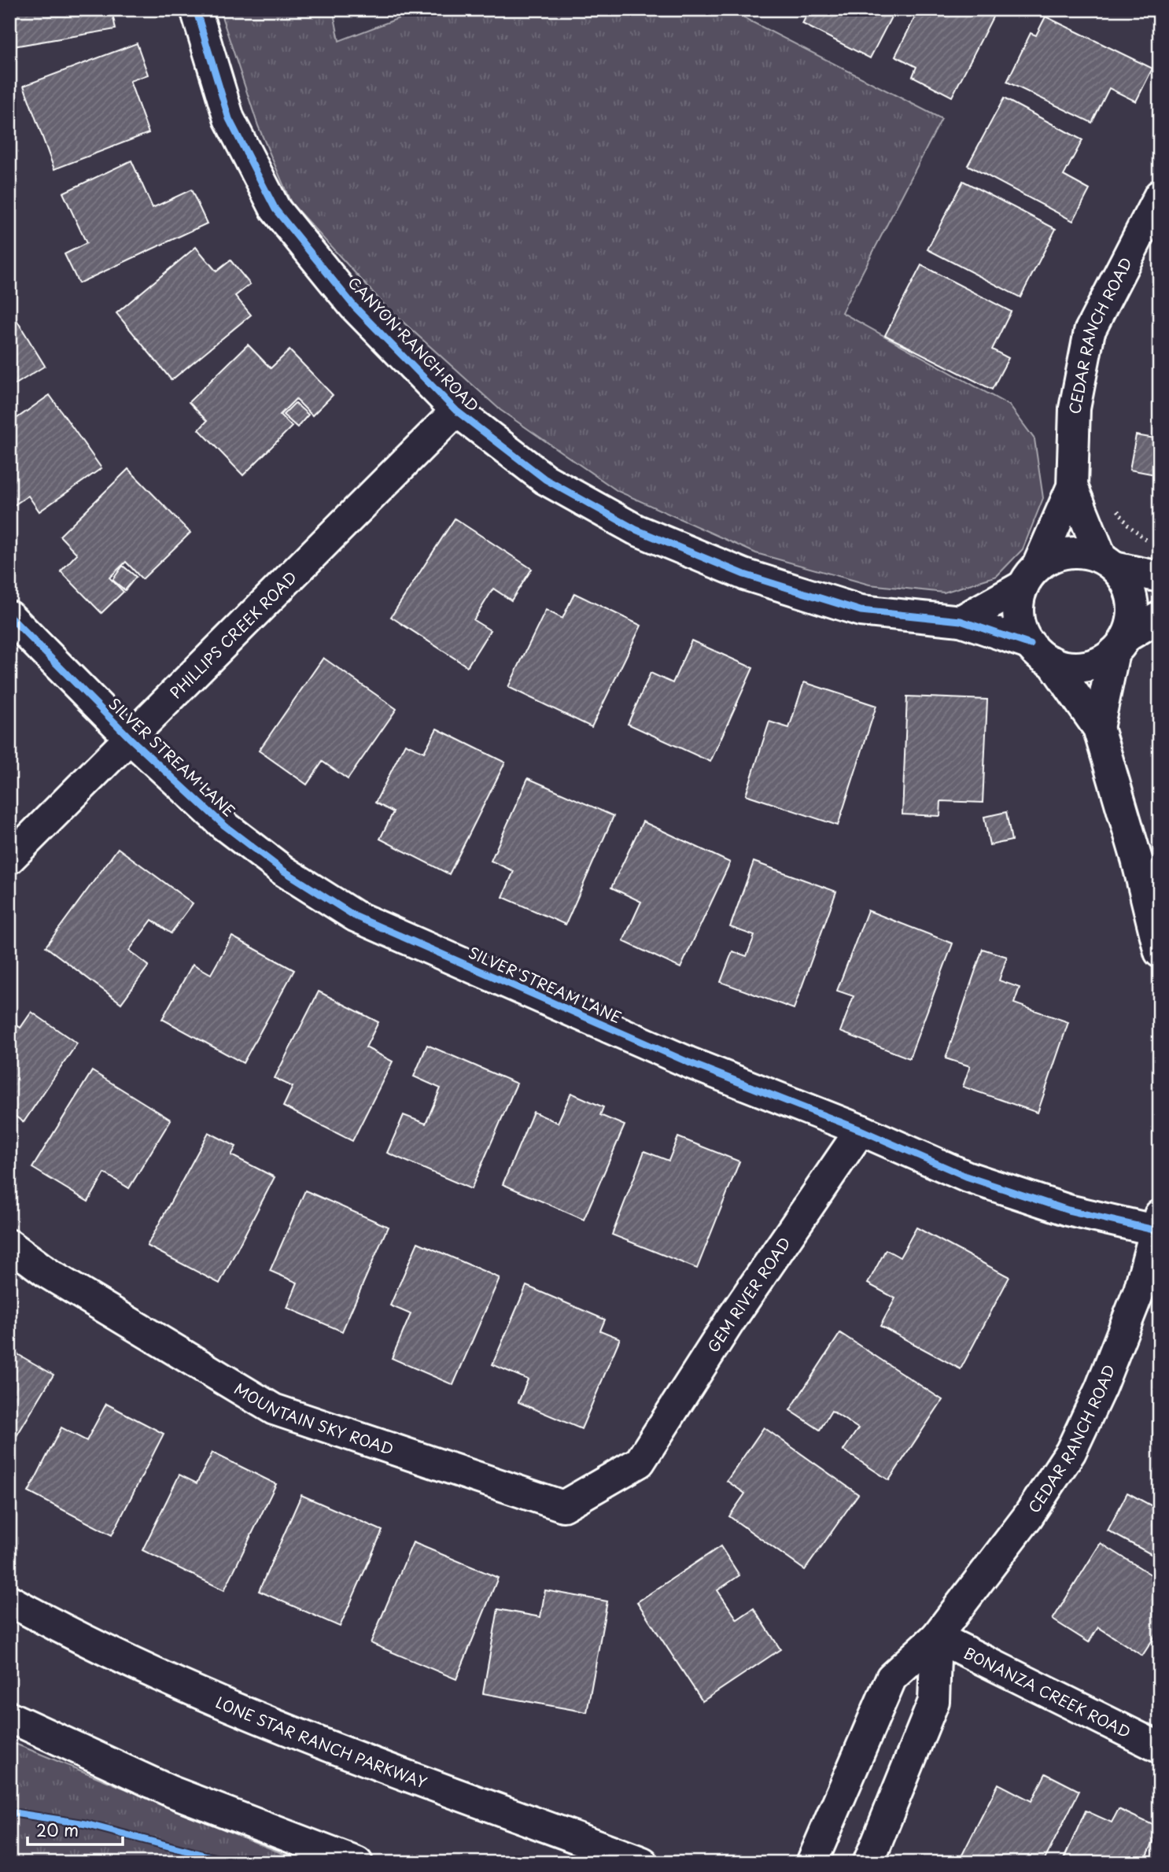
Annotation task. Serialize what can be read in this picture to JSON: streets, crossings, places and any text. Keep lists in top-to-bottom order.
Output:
{
  "streets": {
    "street": [
      "CEDAR RANCH ROAD",
      "CANYON RANCH ROAD",
      "PHILLIPS CREEK ROAD",
      "SILVER STREAM LANE",
      "GEM RIVER ROAD",
      "MOUNTAIN SKY ROAD",
      "BONANZA CREEK ROAD",
      "LONE STAR RANCH PARKWAY"
    ]
  },
  "crossings": [
    ["CEDAR RANCH ROAD", "CANYON RANCH ROAD"],
    ["CEDAR RANCH ROAD", "SILVER STREAM LANE"],
    ["CEDAR RANCH ROAD", "BONANZA CREEK ROAD"],
    ["CANYON RANCH ROAD", "PHILLIPS CREEK ROAD"],
    ["PHILLIPS CREEK ROAD", "SILVER STREAM LANE"],
    ["SILVER STREAM LANE", "GEM RIVER ROAD"],
    ["GEM RIVER ROAD", "MOUNTAIN SKY ROAD"]
  ],
  "scale_bar": "20 m"
}
